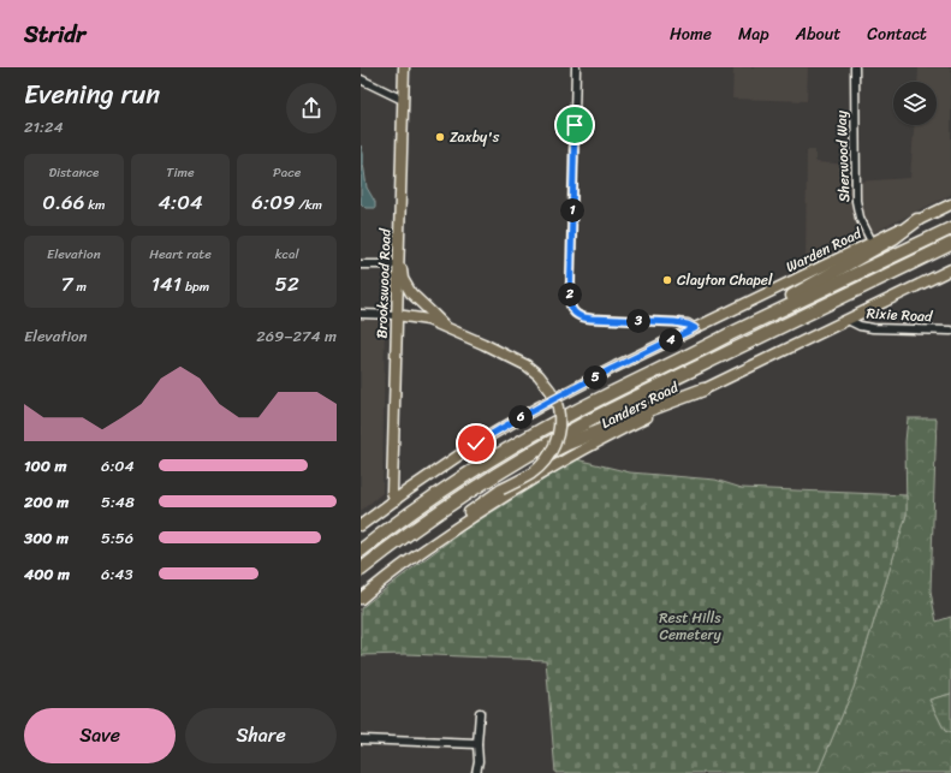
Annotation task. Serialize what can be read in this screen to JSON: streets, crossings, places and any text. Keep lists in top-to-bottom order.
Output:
{
  "streets": {
    "main road": ["Warden Road", "Brookswood Road", "Landers Road"],
    "street": ["Sherwood Way", "Rixie Road"]
  },
  "crossings": [
    ["Sherwood Way", "Warden Road"],
    ["Warden Road", "Brookswood Road"],
    ["Rixie Road", "Landers Road"]
  ],
  "parks": ["Rest Hills Cemetery"],
  "places": ["Zaxby's", "Clayton Chapel"],
  "page": {
    "header": "Stridr",
    "nav": [
      "Home",
      "Map",
      "About",
      "Contact"
    ],
    "heading": ["Evening run", "21:24"],
    "stats": [
      ["Distance", "0.66 km"],
      ["Time", "4:04"],
      ["Pace", "6:09 /km"],
      ["Elevation", "7 m"],
      ["Heart rate", "141 bpm"],
      ["kcal", "52"]
    ],
    "pins": [
      "1",
      "2",
      "3",
      "4",
      "5",
      "6"
    ],
    "chart": ["Elevation", "269–274 m"],
    "list": [
      {
        "name": "100 m",
        "note": "6:04"
      },
      {
        "name": "200 m",
        "note": "5:48"
      },
      {
        "name": "300 m",
        "note": "5:56"
      },
      {
        "name": "400 m",
        "note": "6:43"
      }
    ],
    "buttons": ["Save", "Share"]
  }
}
